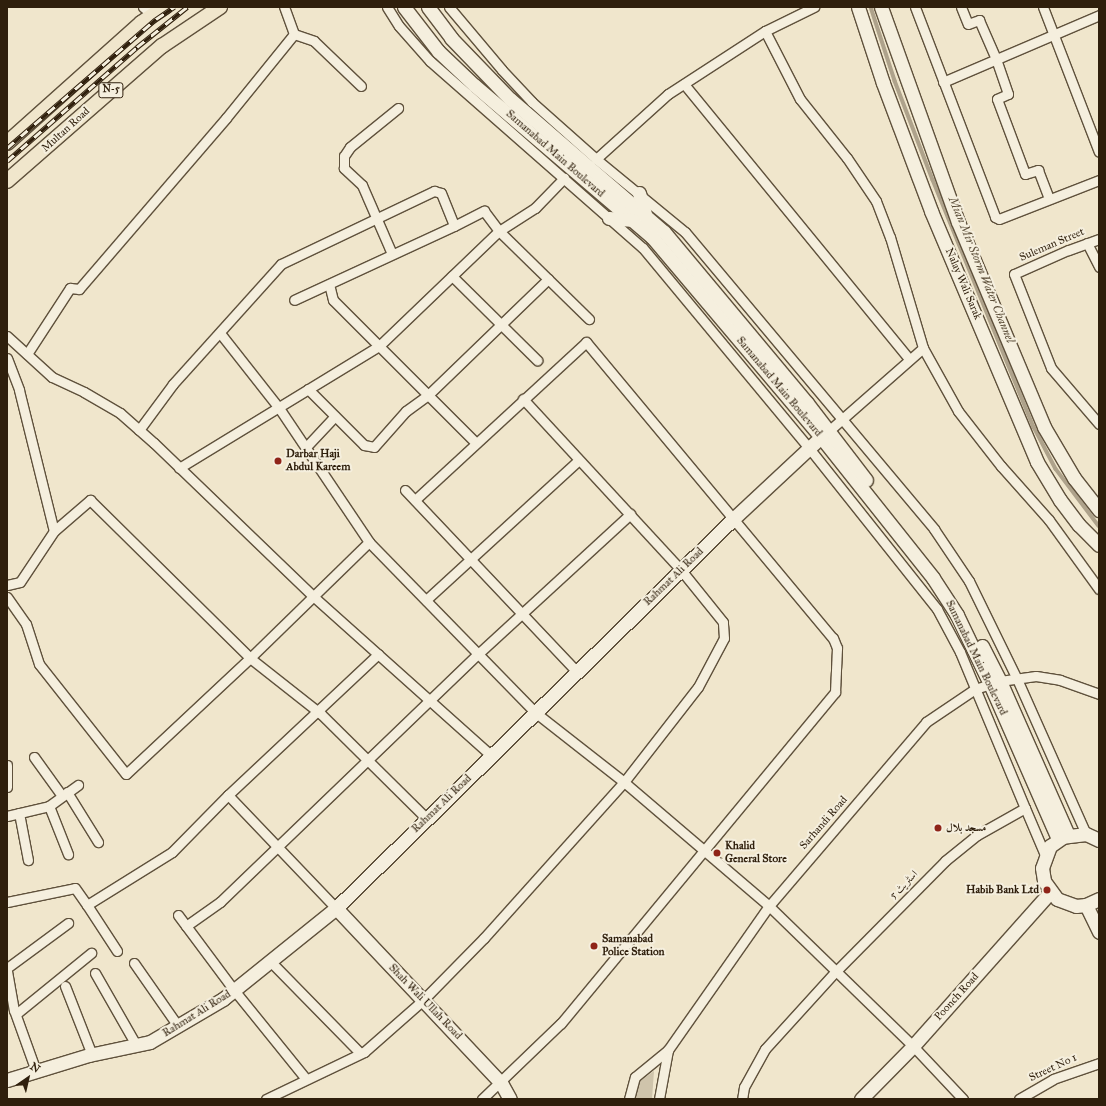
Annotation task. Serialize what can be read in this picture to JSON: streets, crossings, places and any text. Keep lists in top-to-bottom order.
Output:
{
  "streets": {
    "main road": [
      "N-5",
      "Multan Road",
      "Samanabad Main Boulevard",
      "Nalay Wali Sarak",
      "Rahmat Ali Road",
      "Poonch Road",
      "Shah Wali Ullah Road"
    ],
    "street": [
      "Suleman Street",
      "Sarhandi Road",
      "اسٹریٹ 5",
      "Street No 1"
    ]
  },
  "crossings": [
    ["Samanabad Main Boulevard", "Rahmat Ali Road"],
    ["Samanabad Main Boulevard", "Sarhandi Road"],
    ["Rahmat Ali Road", "Shah Wali Ullah Road"]
  ],
  "water": ["Mian Mir Storm Water Channel"],
  "places": [
    "Darbar Haji Abdul Kareem",
    "مسجد بلال",
    "Khalid General Store",
    "Habib Bank Ltd",
    "Samanabad Police Station"
  ],
  "north": "top right"
}
